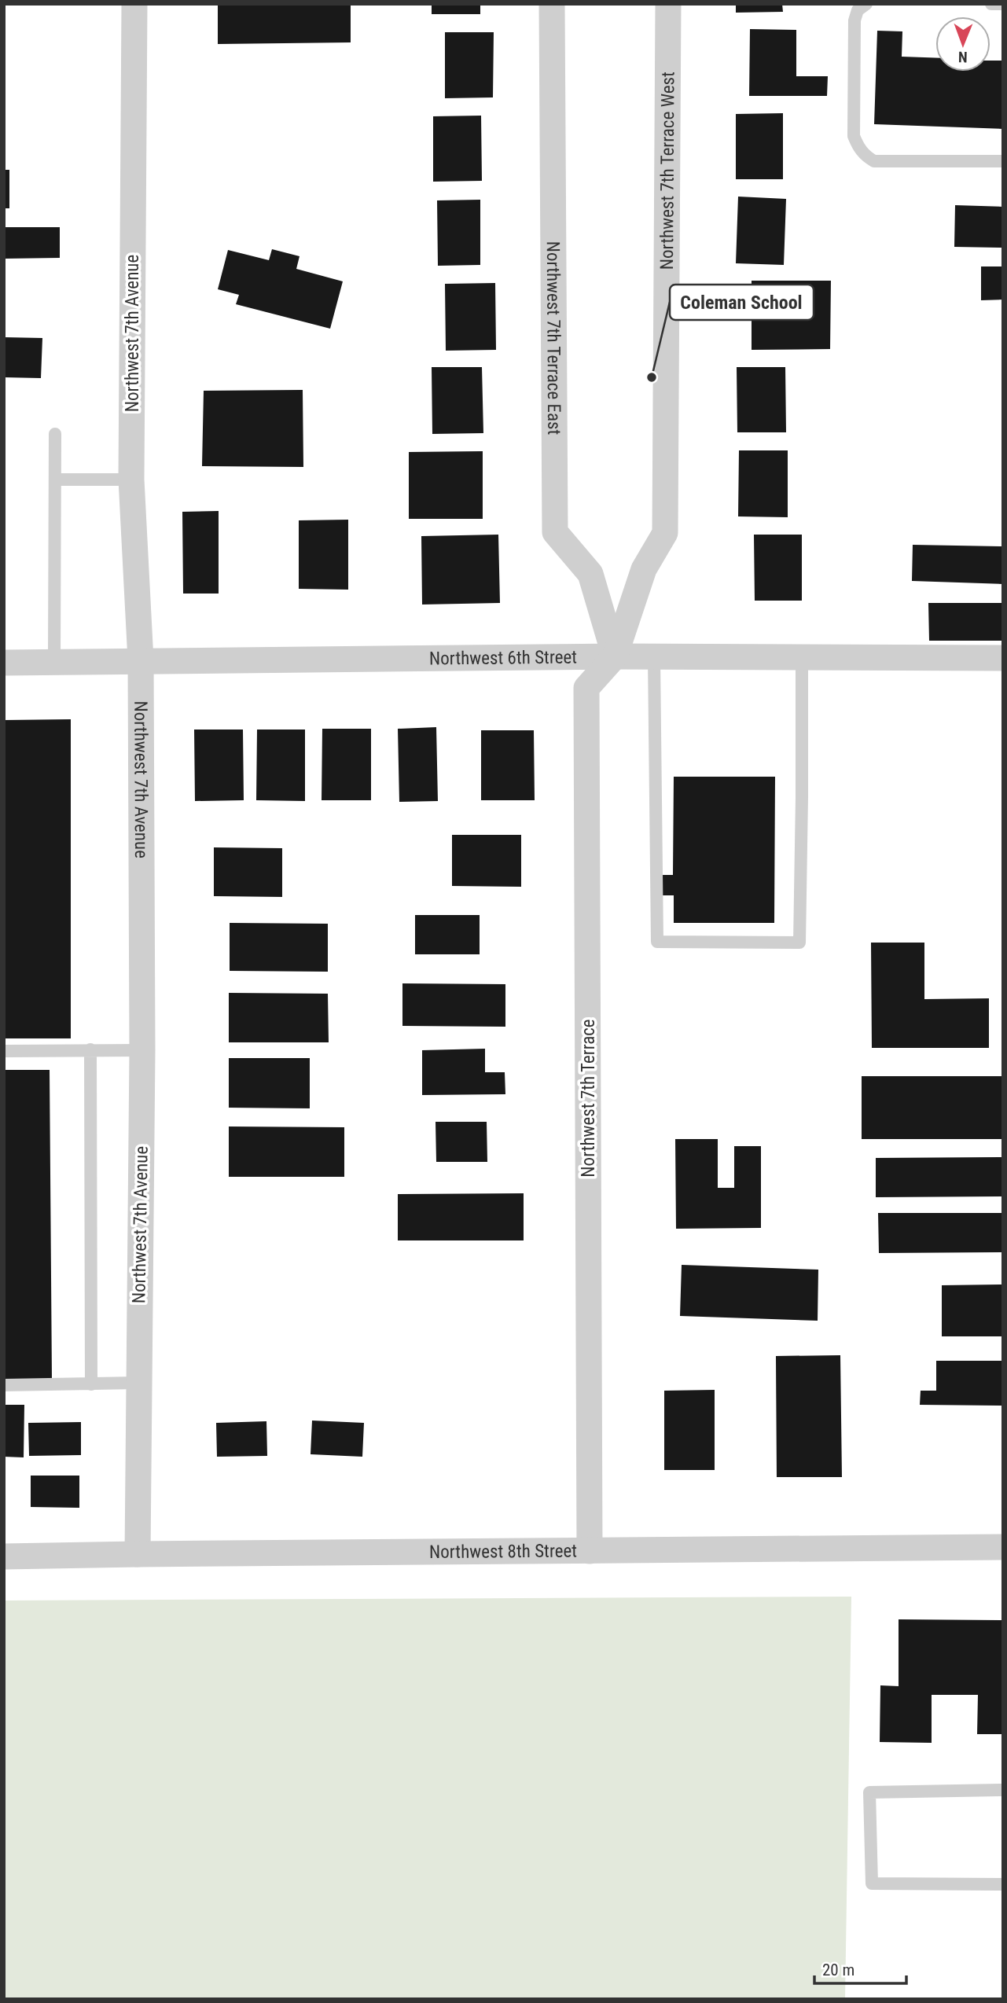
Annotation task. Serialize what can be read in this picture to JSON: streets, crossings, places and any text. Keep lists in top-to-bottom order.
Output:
{
  "streets": {
    "street": [
      "Northwest 7th Terrace West",
      "Northwest 7th Avenue",
      "Northwest 7th Terrace East",
      "Northwest 6th Street",
      "Northwest 7th Terrace",
      "Northwest 8th Street"
    ]
  },
  "crossings": [
    ["Northwest 7th Terrace West", "Northwest 7th Terrace East"],
    ["Northwest 7th Terrace West", "Northwest 6th Street"],
    ["Northwest 7th Terrace West", "Northwest 7th Terrace"],
    ["Northwest 7th Avenue", "Northwest 6th Street"],
    ["Northwest 7th Avenue", "Northwest 8th Street"],
    ["Northwest 7th Terrace East", "Northwest 6th Street"],
    ["Northwest 7th Terrace East", "Northwest 7th Terrace"],
    ["Northwest 6th Street", "Northwest 7th Terrace"],
    ["Northwest 7th Terrace", "Northwest 8th Street"]
  ],
  "places": ["Coleman School"],
  "scale_bar": "20 m",
  "north": "bottom"
}
